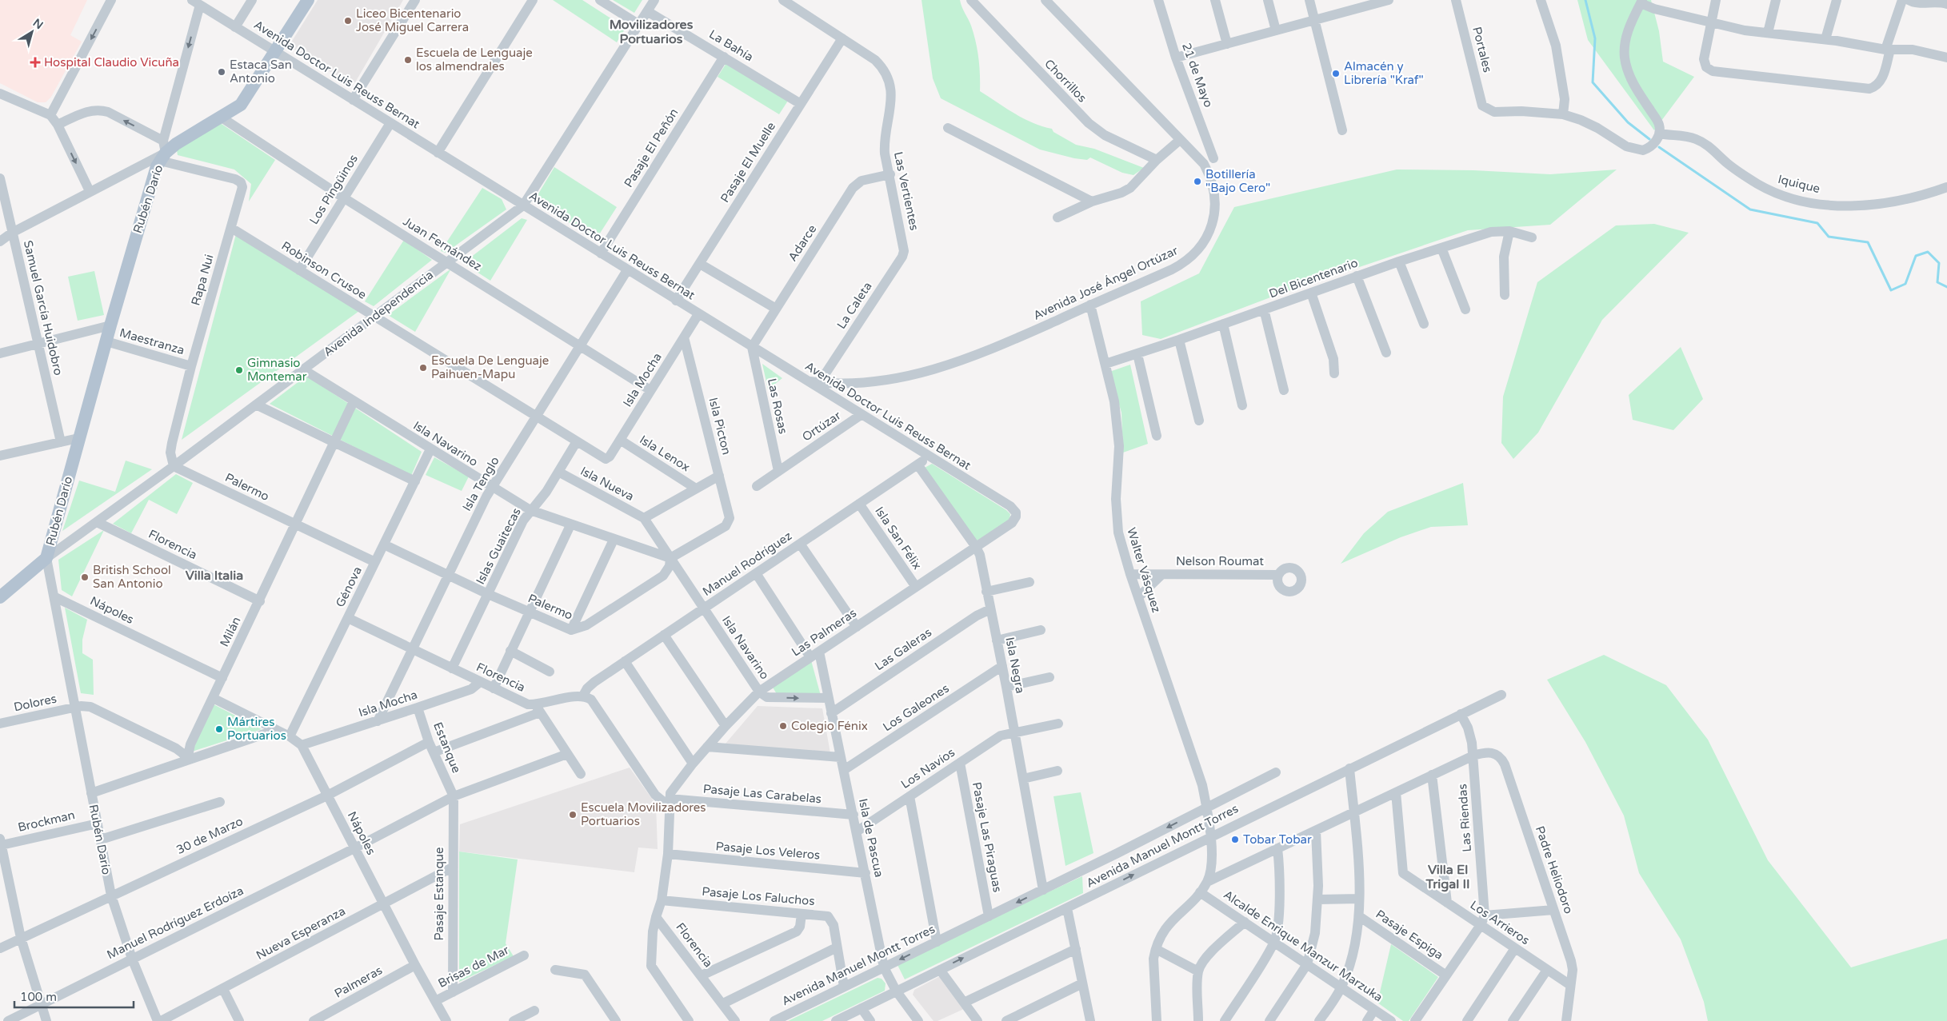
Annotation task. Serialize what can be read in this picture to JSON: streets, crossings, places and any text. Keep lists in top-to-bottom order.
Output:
{
  "streets": {
    "main road": ["Rubén Darío", "Avenida Independencia"],
    "street": [
      "La Bahía",
      "Portales",
      "Avenida Doctor Luis Reuss Bernat",
      "21 de Mayo",
      "Chorrillos",
      "Pasaje El Peñón",
      "Pasaje El Muelle",
      "Iquique",
      "Los Pingüinos",
      "Las Vertientes",
      "Adarce",
      "Juan Fernández",
      "Robinson Crusoe",
      "Del Bicentenario",
      "Rapa Nui",
      "Avenida José Ángel Ortúzar",
      "La Caleta",
      "Samuel García Huidobro",
      "Maestranza",
      "Isla Mocha",
      "Las Rosas",
      "Isla Picton",
      "Ortúzar",
      "Isla Navarino",
      "Isla Lenox",
      "Isla Tenglo",
      "Isla Nueva",
      "Palermo",
      "Isla San Félix",
      "Florencia",
      "Islas Guaitecas",
      "Nelson Roumat",
      "Manuel Rodríguez",
      "Walter Vásquez",
      "Génova",
      "Nápoles",
      "Milán",
      "Las Palmeras",
      "Las Galeras",
      "Isla Negra",
      "Dolores",
      "Los Galeones",
      "Estanque",
      "Los Navíos",
      "Pasaje Las Carabelas",
      "Las Riendas",
      "Brockman",
      "30 de Marzo",
      "Pasaje Las Piraguas",
      "Isla de Pascua",
      "Avenida Manuel Montt Torres",
      "Pasaje Los Veleros",
      "Padre Heliodoro",
      "Pasaje Estanque",
      "Pasaje Los Faluchos",
      "Manuel Rodríguez Erdoíza",
      "Los Arrieros",
      "Nueva Esperanza",
      "Pasaje Espiga",
      "Alcalde Enrique Manzur Marzuka",
      "Brisas de Mar",
      "Palmeras"
    ]
  },
  "crossings": [
    ["La Bahía", "Pasaje El Peñón"],
    ["La Bahía", "Pasaje El Muelle"],
    ["La Bahía", "Avenida Independencia"],
    ["Avenida Doctor Luis Reuss Bernat", "Pasaje El Peñón"],
    ["Avenida Doctor Luis Reuss Bernat", "Pasaje El Muelle"],
    ["Avenida Doctor Luis Reuss Bernat", "Los Pingüinos"],
    ["Avenida Doctor Luis Reuss Bernat", "Rubén Darío"],
    ["Avenida Doctor Luis Reuss Bernat", "Adarce"],
    ["Avenida Doctor Luis Reuss Bernat", "Avenida José Ángel Ortúzar"],
    ["Avenida Doctor Luis Reuss Bernat", "Avenida Independencia"],
    ["Avenida Doctor Luis Reuss Bernat", "Isla Mocha"],
    ["Avenida Doctor Luis Reuss Bernat", "Las Rosas"],
    ["Avenida Doctor Luis Reuss Bernat", "Ortúzar"],
    ["Avenida Doctor Luis Reuss Bernat", "Isla Tenglo"],
    ["Avenida Doctor Luis Reuss Bernat", "Manuel Rodríguez"],
    ["Avenida Doctor Luis Reuss Bernat", "Las Palmeras"],
    ["Pasaje El Muelle", "Las Vertientes"],
    ["Los Pingüinos", "Juan Fernández"],
    ["Los Pingüinos", "Robinson Crusoe"],
    ["Las Vertientes", "Adarce"],
    ["Las Vertientes", "La Caleta"],
    ["Rubén Darío", "Rapa Nui"],
    ["Rubén Darío", "Avenida Independencia"],
    ["Rubén Darío", "Maestranza"],
    ["Rubén Darío", "Nápoles"],
    ["Rubén Darío", "Dolores"],
    ["Rubén Darío", "Brockman"],
    ["Rubén Darío", "30 de Marzo"],
    ["Rubén Darío", "Manuel Rodríguez Erdoíza"],
    ["Rubén Darío", "Nueva Esperanza"],
    ["Adarce", "Las Rosas"],
    ["Juan Fernández", "Avenida Independencia"],
    ["Juan Fernández", "Isla Mocha"],
    ["Juan Fernández", "Isla Tenglo"],
    ["Robinson Crusoe", "Rapa Nui"],
    ["Robinson Crusoe", "Avenida Independencia"],
    ["Robinson Crusoe", "Isla Mocha"],
    ["Robinson Crusoe", "Isla Tenglo"],
    ["Robinson Crusoe", "Islas Guaitecas"],
    ["Del Bicentenario", "Walter Vásquez"],
    ["Rapa Nui", "Avenida Independencia"],
    ["Rapa Nui", "Maestranza"],
    ["Rapa Nui", "Palermo"],
    ["Avenida José Ángel Ortúzar", "Walter Vásquez"],
    ["Samuel García Huidobro", "Maestranza"],
    ["Avenida Independencia", "Isla Navarino"],
    ["Avenida Independencia", "Palermo"],
    ["Avenida Independencia", "Florencia"],
    ["Isla Mocha", "Isla Picton"],
    ["Isla Mocha", "Isla Lenox"],
    ["Isla Mocha", "Isla Tenglo"],
    ["Isla Mocha", "Florencia"],
    ["Isla Mocha", "Nápoles"],
    ["Isla Mocha", "Estanque"],
    ["Las Rosas", "Ortúzar"],
    ["Isla Picton", "Isla Navarino"],
    ["Isla Picton", "Palermo"],
    ["Isla Navarino", "Isla Tenglo"],
    ["Isla Navarino", "Isla Nueva"],
    ["Isla Navarino", "Palermo"],
    ["Isla Navarino", "Islas Guaitecas"],
    ["Isla Navarino", "Manuel Rodríguez"],
    ["Isla Navarino", "Génova"],
    ["Isla Navarino", "Milán"],
    ["Isla Navarino", "Las Palmeras"],
    ["Isla Navarino", "Isla de Pascua"],
    ["Isla Tenglo", "Palermo"],
    ["Isla Tenglo", "Florencia"],
    ["Isla Nueva", "Islas Guaitecas"],
    ["Palermo", "Islas Guaitecas"],
    ["Palermo", "Génova"],
    ["Palermo", "Milán"],
    ["Isla San Félix", "Manuel Rodríguez"],
    ["Isla San Félix", "Las Palmeras"],
    ["Florencia", "Islas Guaitecas"],
    ["Florencia", "Manuel Rodríguez"],
    ["Florencia", "Génova"],
    ["Florencia", "Milán"],
    ["Nelson Roumat", "Walter Vásquez"],
    ["Manuel Rodríguez", "Isla Negra"],
    ["Walter Vásquez", "Avenida Manuel Montt Torres"],
    ["Génova", "Nápoles"],
    ["Nápoles", "Milán"],
    ["Nápoles", "30 de Marzo"],
    ["Nápoles", "Manuel Rodríguez Erdoíza"],
    ["Nápoles", "Nueva Esperanza"],
    ["Nápoles", "Brisas de Mar"],
    ["Nápoles", "Palmeras"],
    ["Las Palmeras", "Isla Negra"],
    ["Las Palmeras", "Pasaje Las Carabelas"],
    ["Las Palmeras", "Isla de Pascua"],
    ["Las Galeras", "Isla Negra"],
    ["Las Galeras", "Isla de Pascua"],
    ["Isla Negra", "Los Galeones"],
    ["Isla Negra", "Los Navíos"],
    ["Isla Negra", "Avenida Manuel Montt Torres"],
    ["Los Galeones", "Isla de Pascua"],
    ["Estanque", "30 de Marzo"],
    ["Estanque", "Pasaje Estanque"],
    ["Estanque", "Manuel Rodríguez Erdoíza"],
    ["Los Navíos", "Pasaje Las Piraguas"],
    ["Los Navíos", "Isla de Pascua"],
    ["Pasaje Las Carabelas", "Isla de Pascua"],
    ["Las Riendas", "Avenida Manuel Montt Torres"],
    ["Las Riendas", "Padre Heliodoro"],
    ["Las Riendas", "Los Arrieros"],
    ["Las Riendas", "Pasaje Espiga"],
    ["Pasaje Las Piraguas", "Avenida Manuel Montt Torres"],
    ["Isla de Pascua", "Avenida Manuel Montt Torres"],
    ["Isla de Pascua", "Pasaje Los Veleros"],
    ["Avenida Manuel Montt Torres", "Pasaje Los Faluchos"],
    ["Padre Heliodoro", "Los Arrieros"],
    ["Pasaje Estanque", "Manuel Rodríguez Erdoíza"],
    ["Pasaje Estanque", "Nueva Esperanza"],
    ["Pasaje Estanque", "Brisas de Mar"]
  ],
  "districts": ["Movilizadores Portuarios", "Villa Italia", "Villa El Trigal II"],
  "places": {
    "other": [
      "Liceo Bicentenario José Miguel Carrera",
      "Escuela de Lenguaje los almendrales",
      "Estaca San Antonio",
      "Almacén y Librería \"Kraf\"",
      "Botillería \"Bajo Cero\"",
      "Escuela De Lenguaje Paihuen-Mapu",
      "Gimnasio Montemar",
      "British School San Antonio",
      "Colegio Fénix",
      "Mártires Portuarios",
      "Escuela Movilizadores Portuarios",
      "Tobar Tobar"
    ],
    "health": ["Hospital Claudio Vicuña"]
  },
  "scale_bar": "100 m",
  "north": "top right"
}
